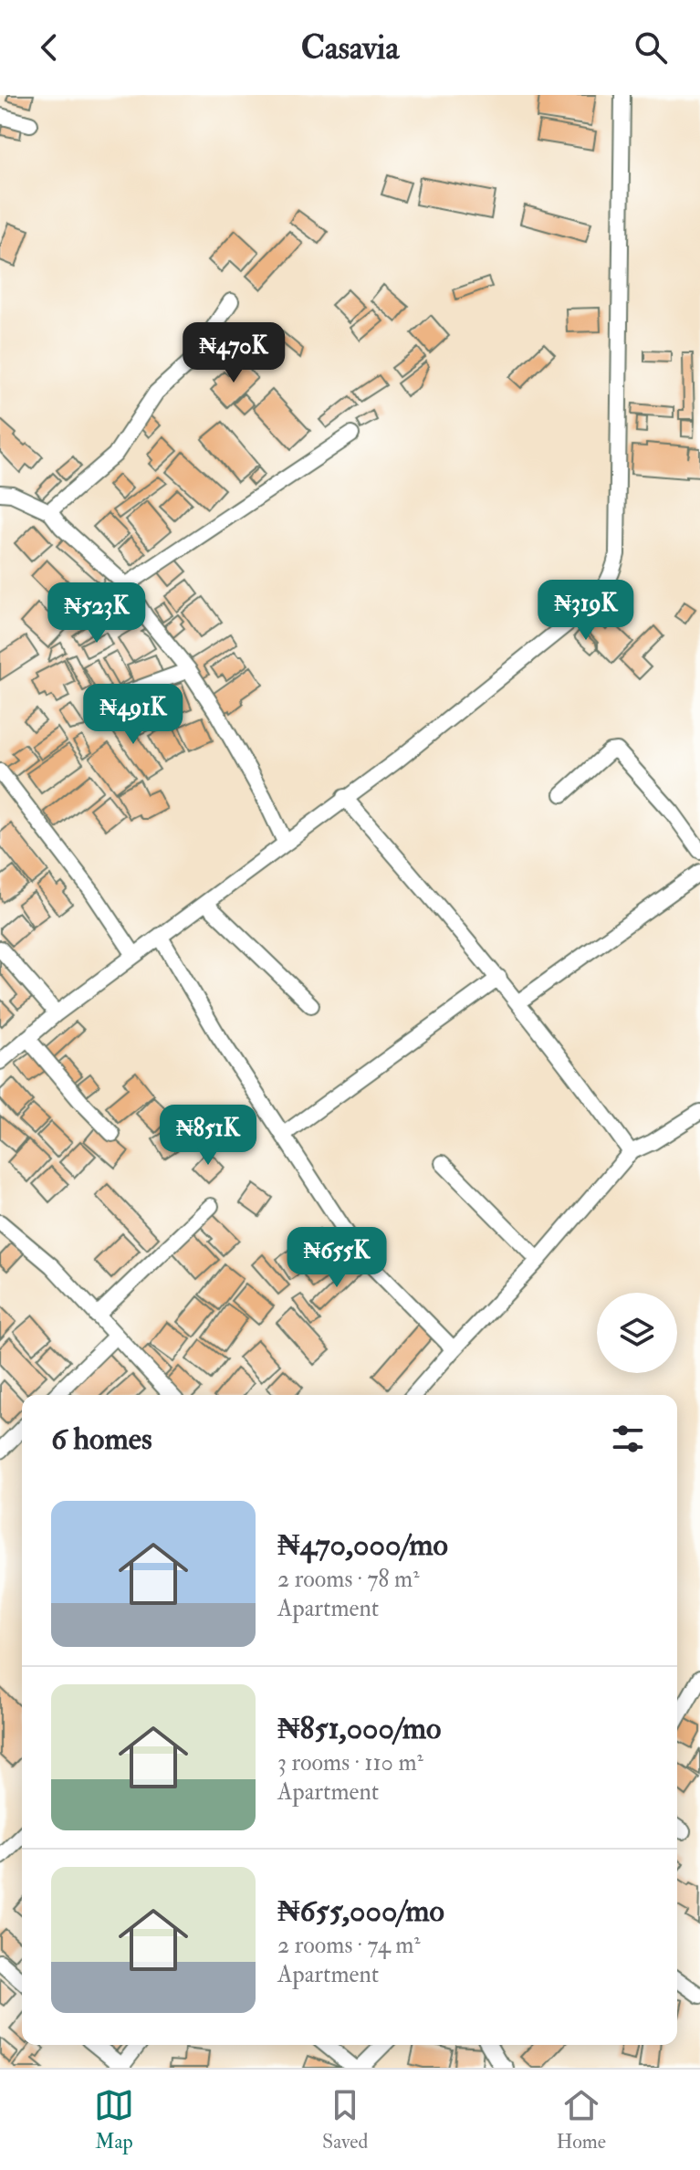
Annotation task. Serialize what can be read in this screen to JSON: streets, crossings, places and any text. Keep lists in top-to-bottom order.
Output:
{
  "page": {
    "header": "Casavia",
    "price": [
      "₦470K",
      "₦319K",
      "₦523K",
      "₦491K",
      "₦851K",
      "₦655K"
    ],
    "heading": "6 homes",
    "list": [
      {
        "name": "₦470,000/mo",
        "note": "2 rooms · 78 m² · Apartment"
      },
      {
        "name": "₦851,000/mo",
        "note": "3 rooms · 110 m² · Apartment"
      },
      {
        "name": "₦655,000/mo",
        "note": "2 rooms · 74 m² · Apartment"
      }
    ],
    "tabs": ["Map", "Saved", "Home"]
  }
}
